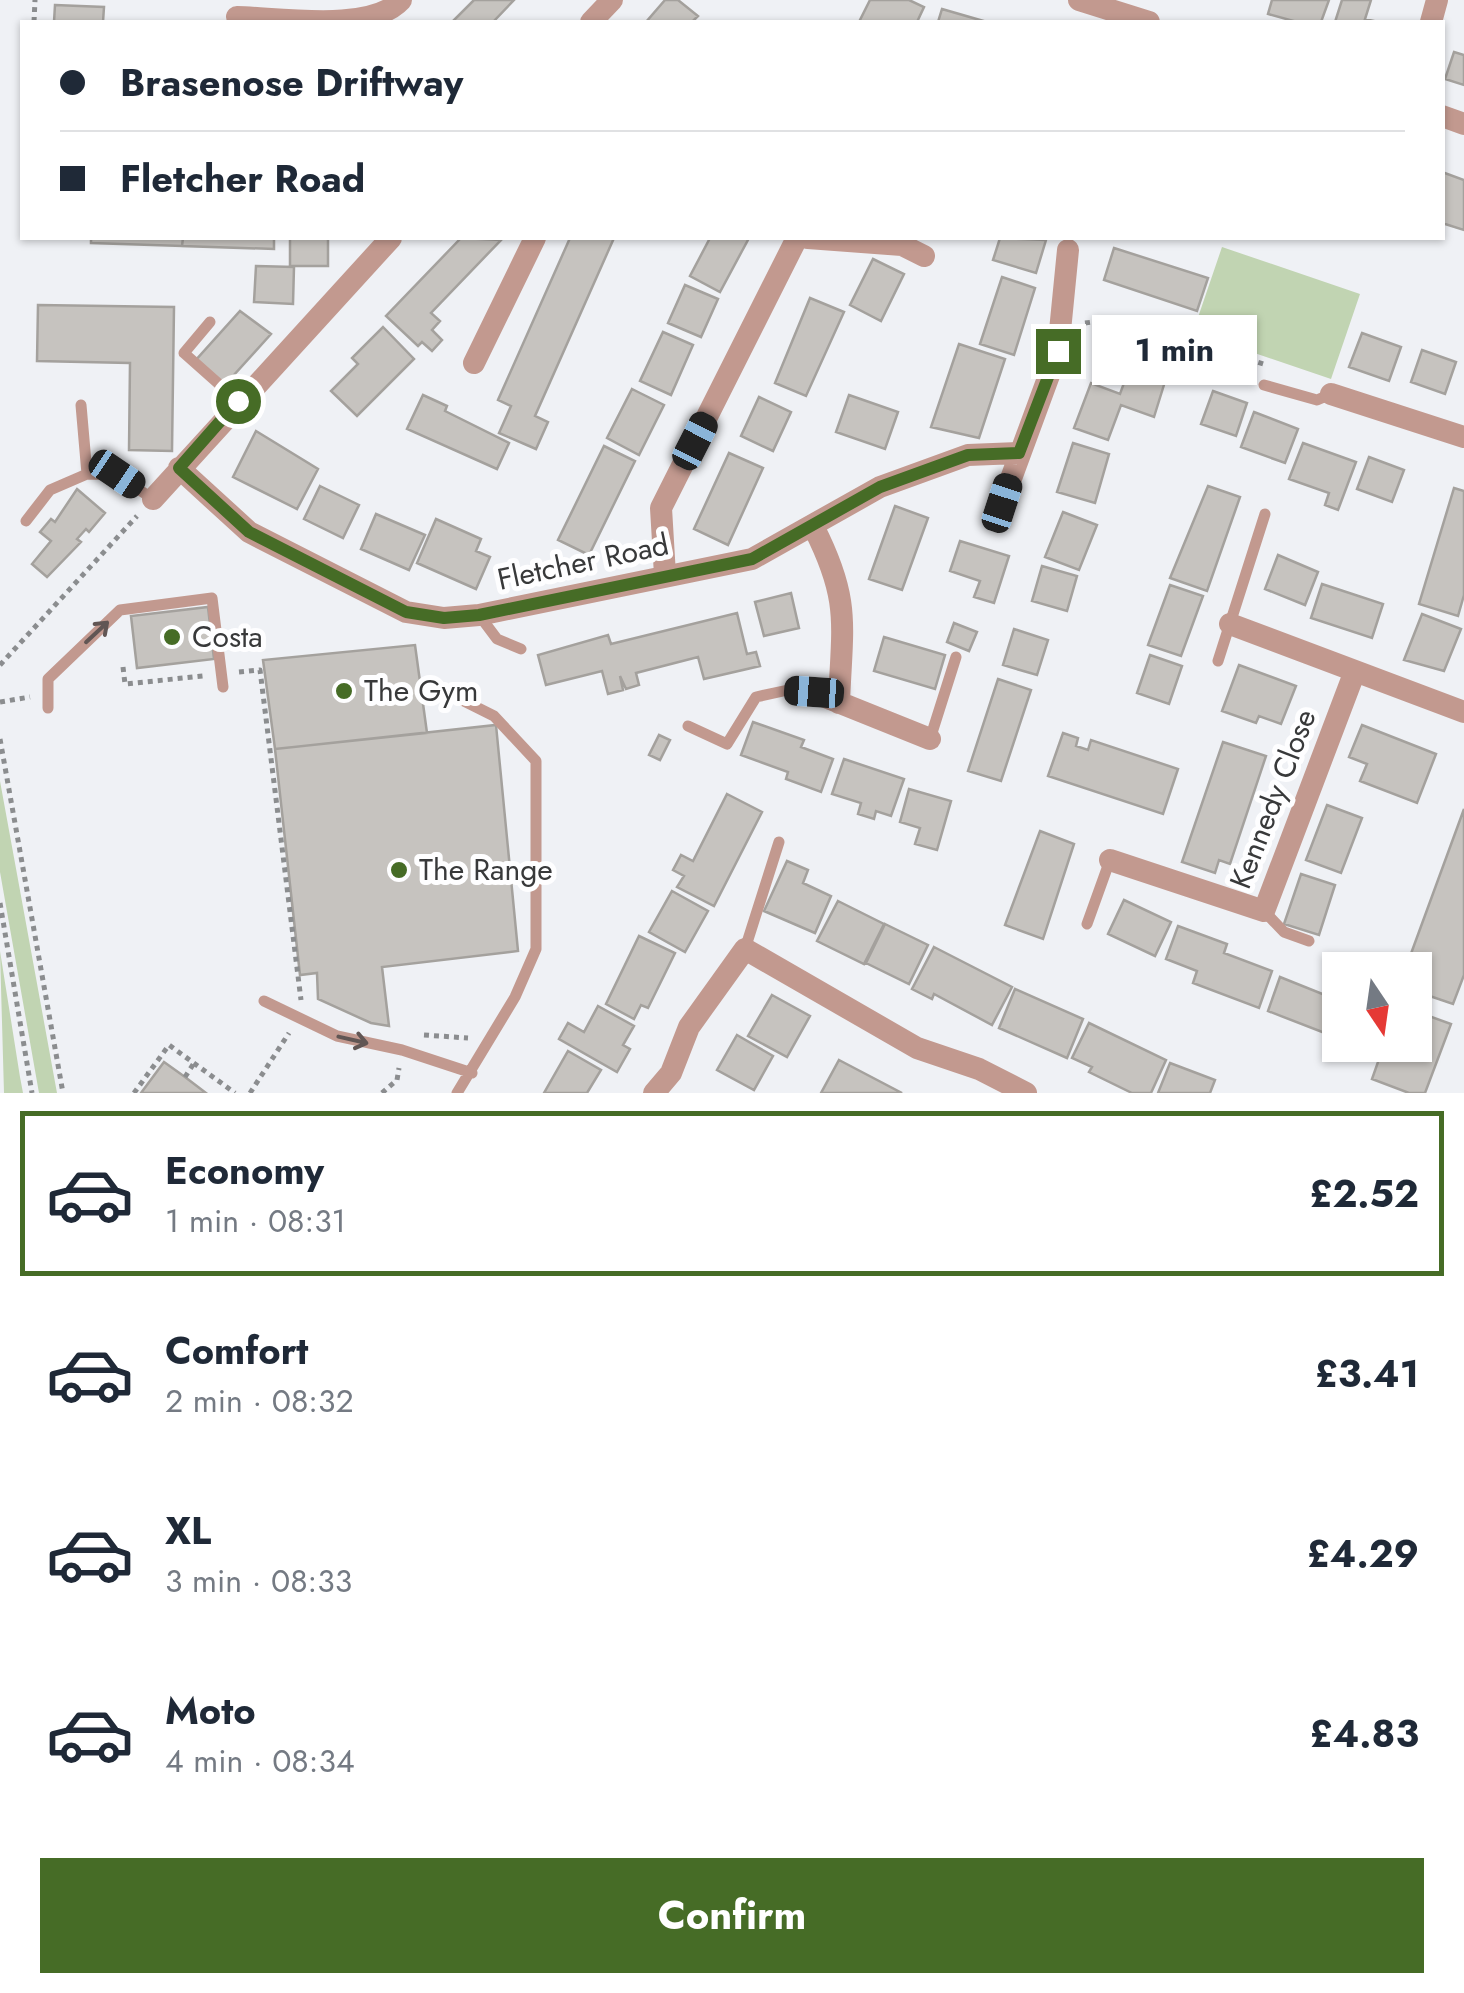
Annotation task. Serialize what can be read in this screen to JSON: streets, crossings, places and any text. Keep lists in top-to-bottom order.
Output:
{
  "streets": {
    "street": ["Fletcher Road", "Kennedy Close"]
  },
  "places": ["Costa", "The Gym", "The Range"],
  "north": "bottom",
  "page": {
    "banner": ["Brasenose Driftway", "Fletcher Road"],
    "bubble": "1 min",
    "list": [
      {
        "name": "Economy",
        "note": "1 min · 08:31",
        "value": "£2.52"
      },
      {
        "name": "Comfort",
        "note": "2 min · 08:32",
        "value": "£3.41"
      },
      {
        "name": "XL",
        "note": "3 min · 08:33",
        "value": "£4.29"
      },
      {
        "name": "Moto",
        "note": "4 min · 08:34",
        "value": "£4.83"
      }
    ],
    "buttons": "Confirm"
  }
}
